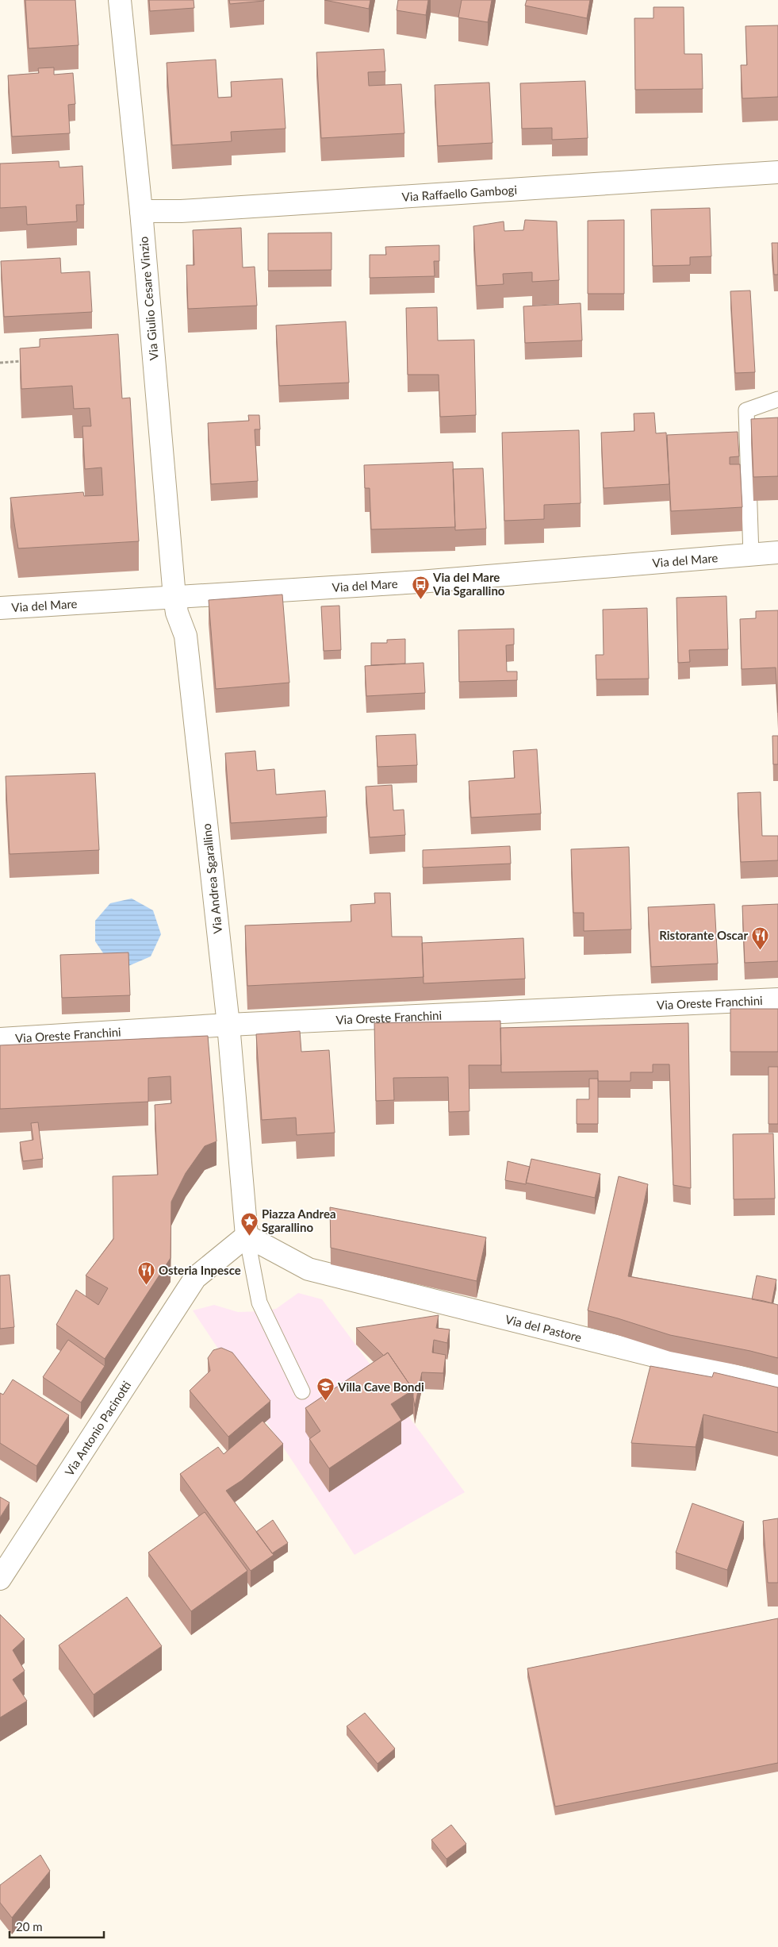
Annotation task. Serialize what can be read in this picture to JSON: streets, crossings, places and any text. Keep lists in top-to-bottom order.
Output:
{
  "streets": {
    "street": [
      "Via Raffaello Gambogi",
      "Via Giulio Cesare Vinzio",
      "Via del Mare",
      "Via Andrea Sgarallino",
      "Via Oreste Franchini",
      "Via del Pastore",
      "Via Antonio Pacinotti"
    ]
  },
  "crossings": [
    ["Via Raffaello Gambogi", "Via Giulio Cesare Vinzio"],
    ["Via Giulio Cesare Vinzio", "Via del Mare"],
    ["Via Giulio Cesare Vinzio", "Via Andrea Sgarallino"],
    ["Via del Mare", "Via Andrea Sgarallino"],
    ["Via Andrea Sgarallino", "Via Oreste Franchini"],
    ["Via Andrea Sgarallino", "Via del Pastore"],
    ["Via Andrea Sgarallino", "Via Antonio Pacinotti"],
    ["Via del Pastore", "Via Antonio Pacinotti"]
  ],
  "places": {
    "bus stop": ["Via del Mare Via Sgarallino"],
    "restaurant": ["Ristorante Oscar", "Osteria Inpesce"],
    "place": ["Piazza Andrea Sgarallino"],
    "school or university": ["Villa Cave Bondi"]
  },
  "scale_bar": "20 m"
}
